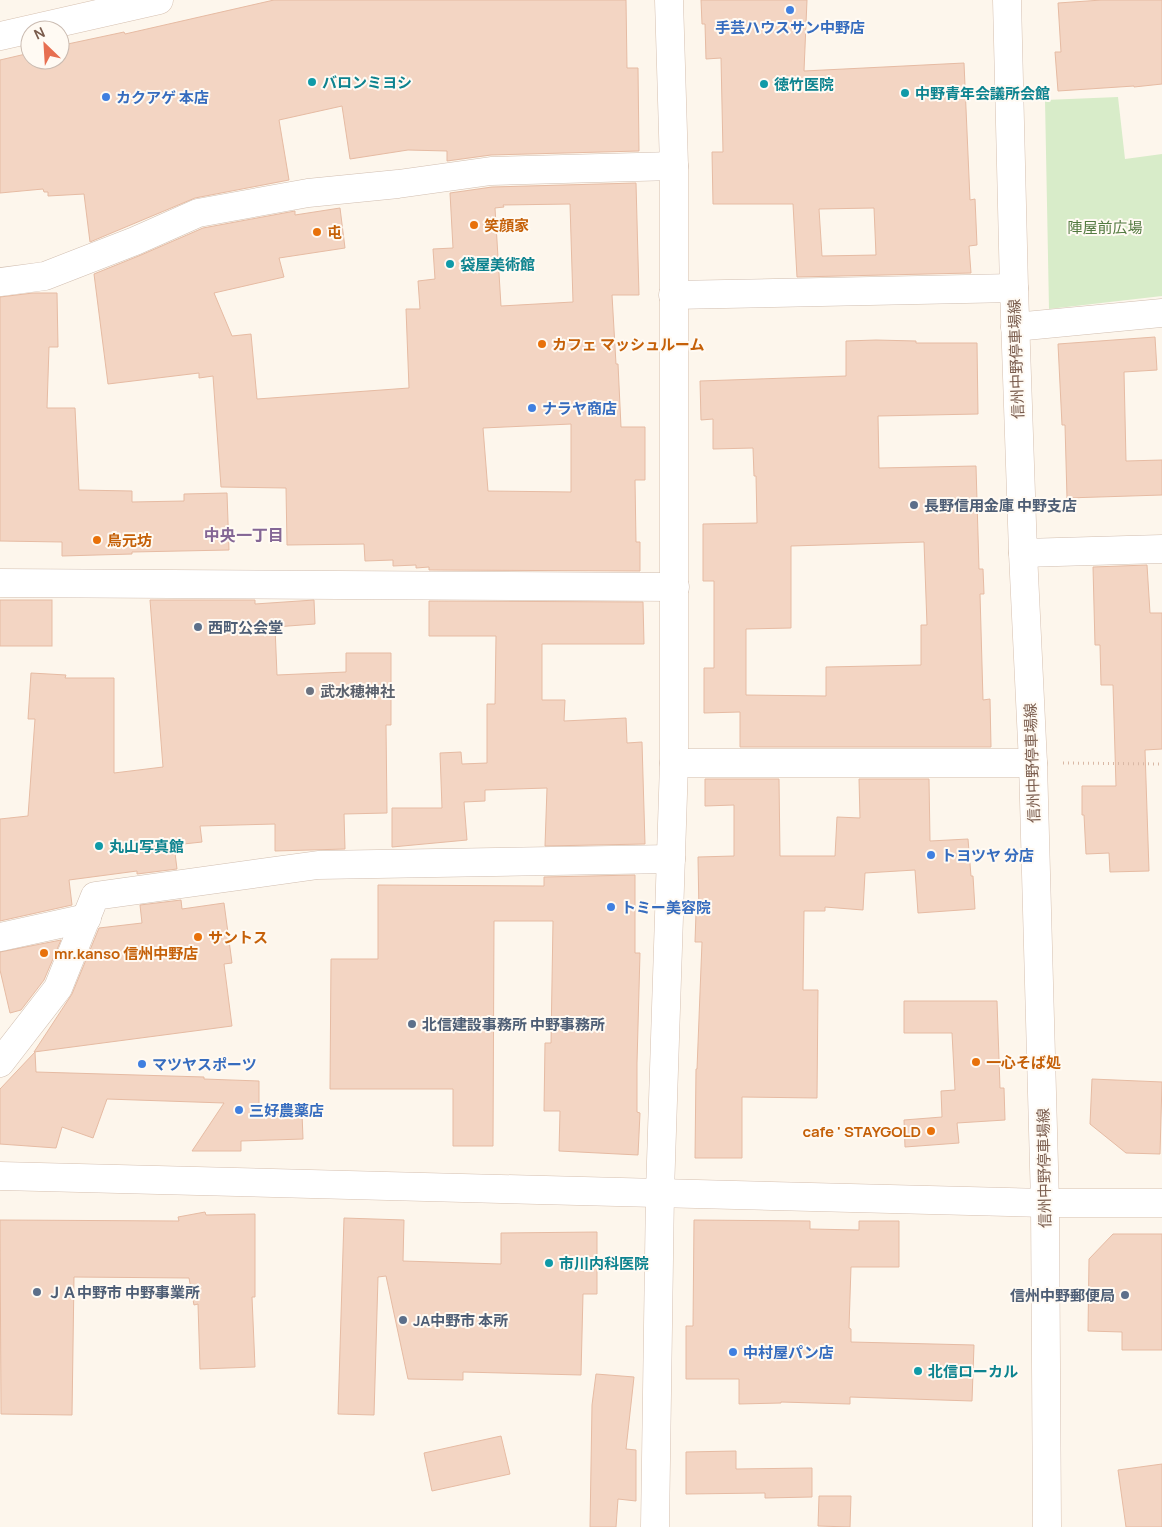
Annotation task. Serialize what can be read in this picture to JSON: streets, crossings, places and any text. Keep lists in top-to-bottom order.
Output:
{
  "streets": {
    "street": ["信州中野停車場線"]
  },
  "districts": ["中央一丁目"],
  "parks": ["陣屋前広場"],
  "places": [
    "手芸ハウスサン中野店",
    "バロンミヨシ",
    "徳竹医院",
    "中野青年会議所会館",
    "カクアゲ 本店",
    "笑顔家",
    "屯",
    "袋屋美術館",
    "カフェ マッシュルーム",
    "ナラヤ商店",
    "長野信用金庫 中野支店",
    "鳥元坊",
    "西町公会堂",
    "武水穂神社",
    "丸山写真館",
    "トヨツヤ 分店",
    "トミー美容院",
    "サントス",
    "mr.kanso 信州中野店",
    "北信建設事務所 中野事務所",
    "一心そば処",
    "マツヤスポーツ",
    "三好農薬店",
    "cafe ' STAYGOLD",
    "市川内科医院",
    "ＪＡ中野市 中野事業所",
    "信州中野郵便局",
    "JA中野市 本所",
    "中村屋パン店",
    "北信ローカル"
  ],
  "north": "top left"
}
